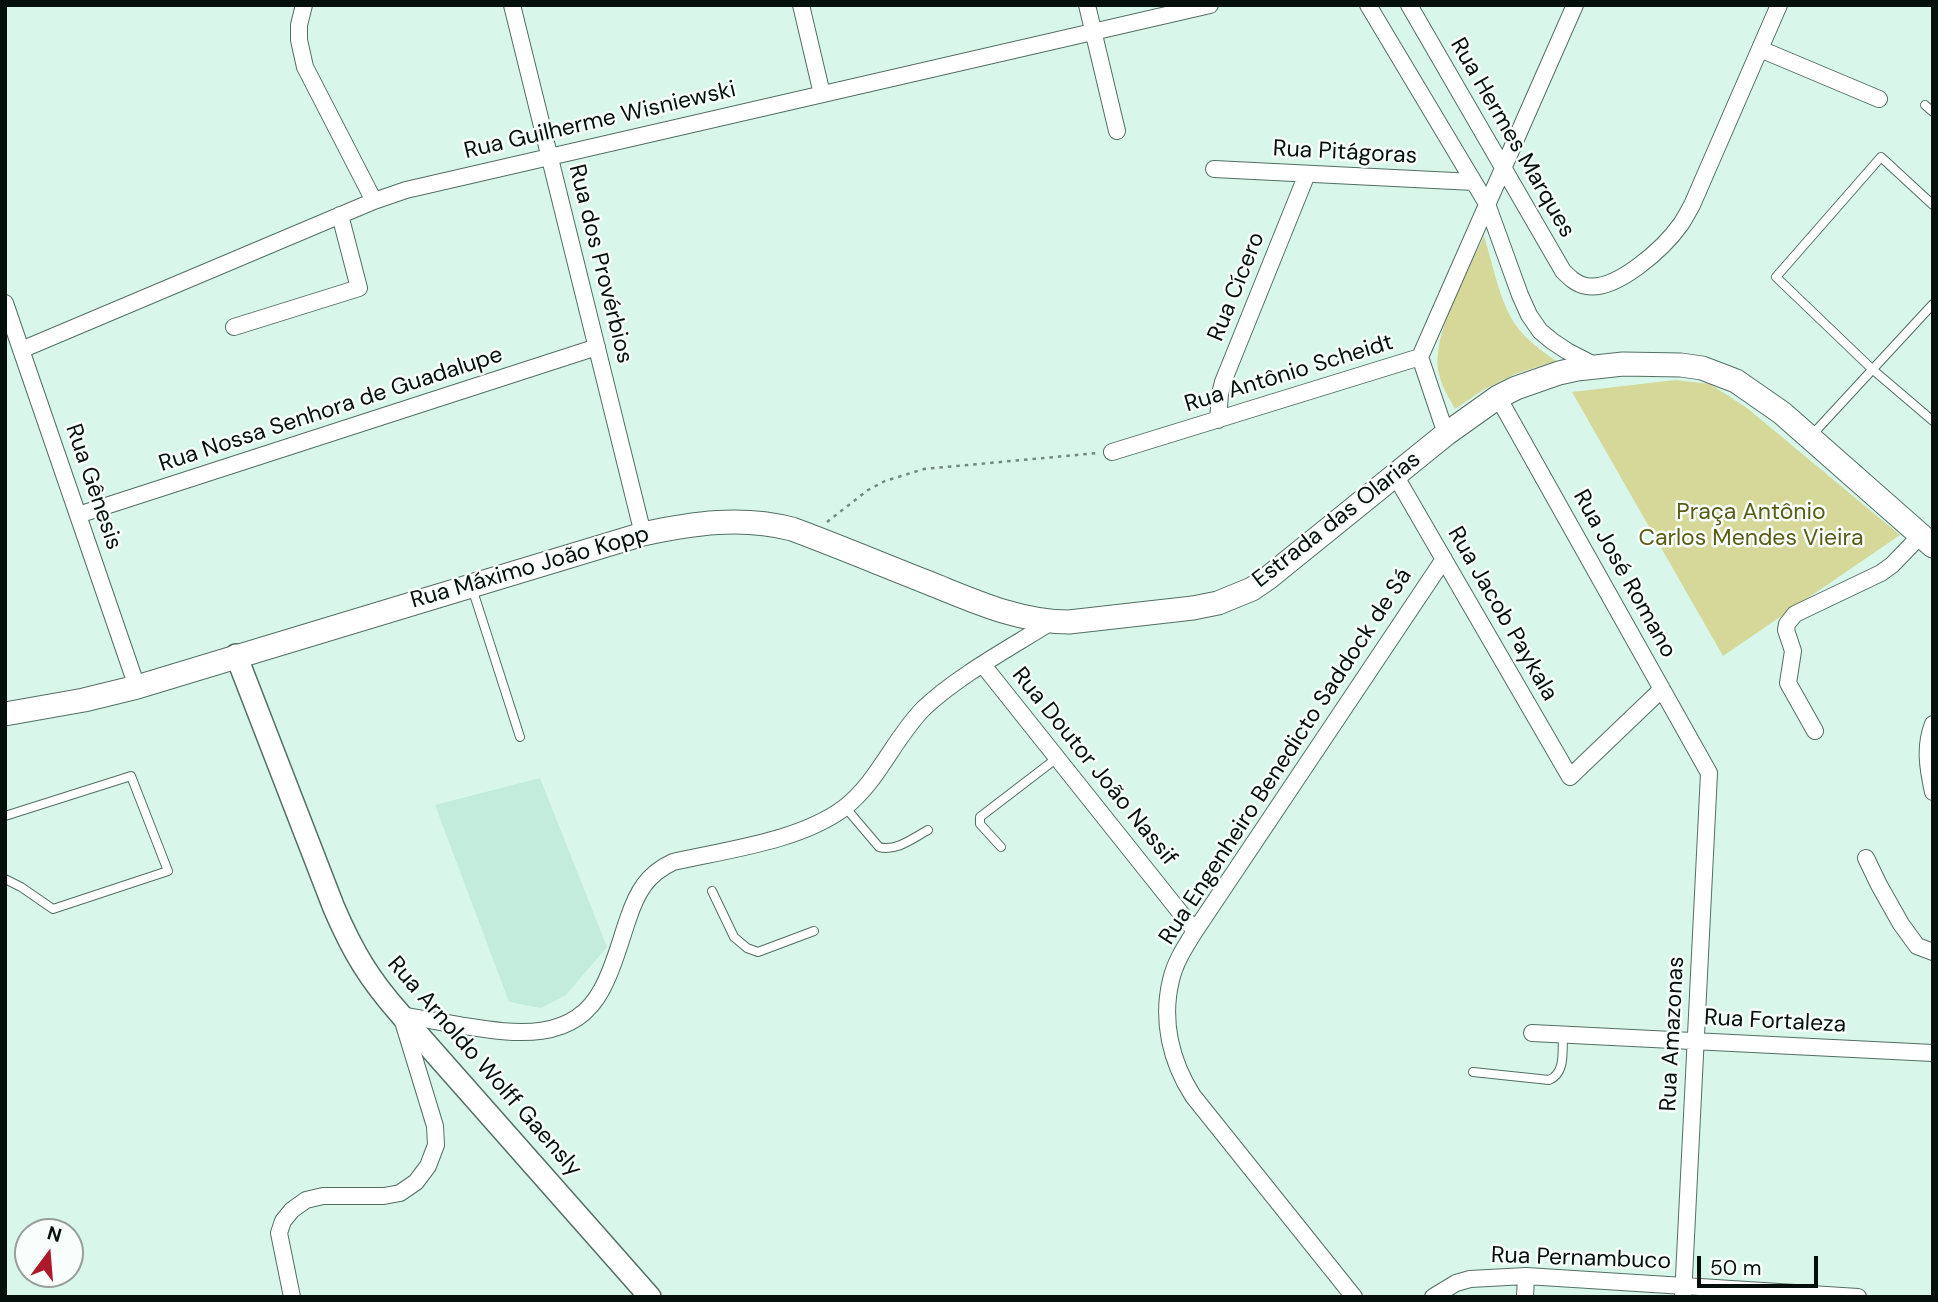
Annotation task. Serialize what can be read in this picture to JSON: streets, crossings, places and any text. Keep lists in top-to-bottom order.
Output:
{
  "streets": {
    "main road": ["Estrada das Olarias", "Rua Máximo João Kopp"],
    "street": [
      "Rua Guilherme Wisniewski",
      "Rua Hermes Marques",
      "Rua Pitágoras",
      "Rua dos Provérbios",
      "Rua Cícero",
      "Rua Antônio Scheidt",
      "Rua Nossa Senhora de Guadalupe",
      "Rua Gênesis",
      "Rua José Romano",
      "Rua Jacob Paykala",
      "Rua Engenheiro Benedicto Saddock de Sá",
      "Rua Doutor João Nassif",
      "Rua Fortaleza",
      "Rua Amazonas",
      "Rua Arnoldo Wolff Gaensly",
      "Rua Pernambuco"
    ]
  },
  "crossings": [
    ["Rua Guilherme Wisniewski", "Rua dos Provérbios"],
    ["Rua Guilherme Wisniewski", "Rua Gênesis"],
    ["Rua Hermes Marques", "Rua Antônio Scheidt"],
    ["Rua Pitágoras", "Rua Cícero"],
    ["Rua dos Provérbios", "Rua Nossa Senhora de Guadalupe"],
    ["Rua dos Provérbios", "Rua Máximo João Kopp"],
    ["Rua Cícero", "Rua Antônio Scheidt"],
    ["Rua Nossa Senhora de Guadalupe", "Rua Gênesis"],
    ["Rua Gênesis", "Rua Máximo João Kopp"],
    ["Estrada das Olarias", "Rua Máximo João Kopp"],
    ["Estrada das Olarias", "Rua José Romano"],
    ["Estrada das Olarias", "Rua Jacob Paykala"],
    ["Estrada das Olarias", "Rua Doutor João Nassif"],
    ["Estrada das Olarias", "Rua Arnoldo Wolff Gaensly"],
    ["Rua Máximo João Kopp", "Rua Arnoldo Wolff Gaensly"],
    ["Rua José Romano", "Rua Jacob Paykala"],
    ["Rua José Romano", "Rua Amazonas"],
    ["Rua Jacob Paykala", "Rua Engenheiro Benedicto Saddock de Sá"],
    ["Rua Engenheiro Benedicto Saddock de Sá", "Rua Doutor João Nassif"],
    ["Rua Fortaleza", "Rua Amazonas"],
    ["Rua Amazonas", "Rua Pernambuco"]
  ],
  "parks": ["Praça Antônio Carlos Mendes Vieira"],
  "scale_bar": "50 m",
  "north": "top"
}
